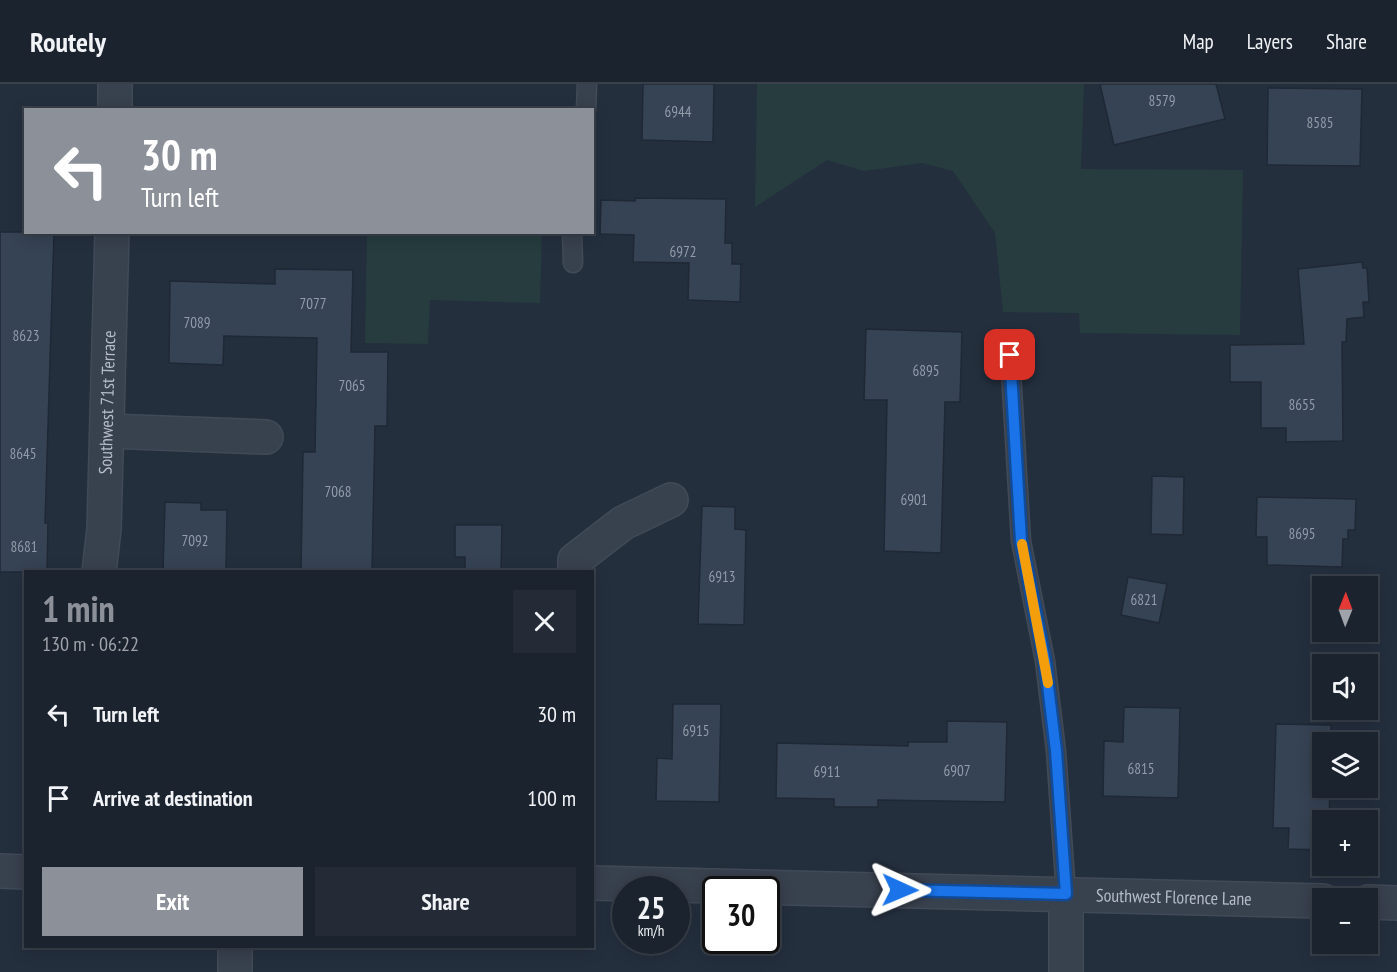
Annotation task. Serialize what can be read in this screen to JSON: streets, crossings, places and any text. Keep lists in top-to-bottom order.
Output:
{
  "streets": {
    "street": ["Southwest 71st Terrace", "Southwest Florence Lane"]
  },
  "house_numbers": [
    "8579",
    "6944",
    "8585",
    "6972",
    "7077",
    "7089",
    "8623",
    "6895",
    "7065",
    "8655",
    "8645",
    "7068",
    "6901",
    "8695",
    "7092",
    "8681",
    "6913",
    "6821",
    "6915",
    "6815",
    "6907",
    "6911"
  ],
  "north": "top",
  "page": {
    "header": "Routely",
    "nav": ["Map", "Layers", "Share"],
    "turn": ["30 m", "Turn left"],
    "heading": ["1 min", "130 m · 06:22"],
    "map_buttons": ["+", "−"],
    "list": [
      {
        "name": "Turn left",
        "value": "30 m"
      },
      {
        "name": "Arrive at destination",
        "value": "100 m"
      }
    ],
    "buttons": ["Exit", "Share"],
    "speed": "25 km/h",
    "limit": "30"
  }
}
